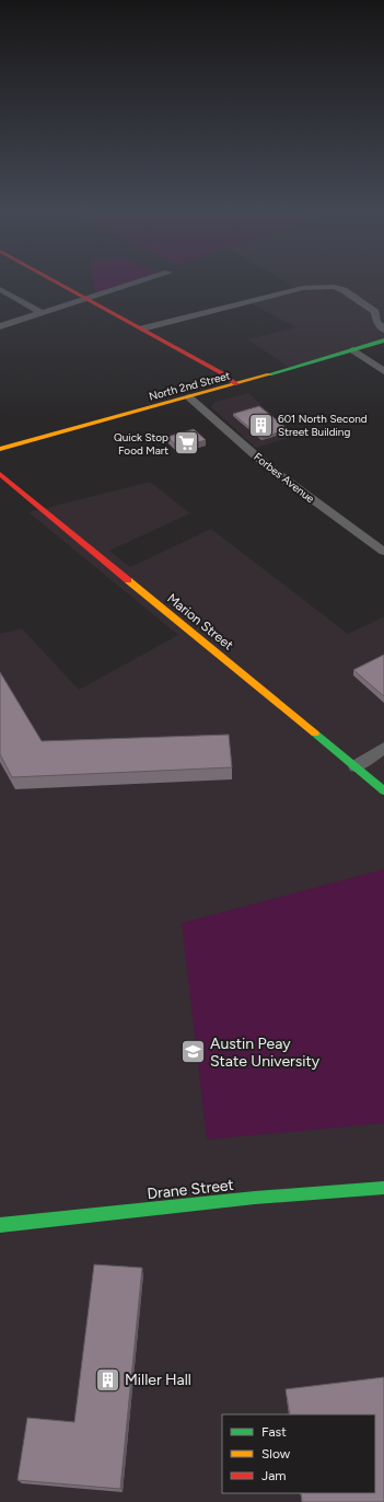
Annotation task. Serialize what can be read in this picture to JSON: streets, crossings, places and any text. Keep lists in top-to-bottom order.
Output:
{
  "streets": {
    "main road": ["North 2nd Street", "Marion Street", "Drane Street"],
    "street": ["Forbes Avenue"]
  },
  "crossings": [
    ["North 2nd Street", "Forbes Avenue"]
  ],
  "places": {
    "building": ["601 North Second Street Building", "Miller Hall"],
    "supermarket": ["Quick Stop Food Mart"],
    "school or university": ["Austin Peay State University"]
  },
  "legend": ["Fast", "Slow", "Jam"]
}
